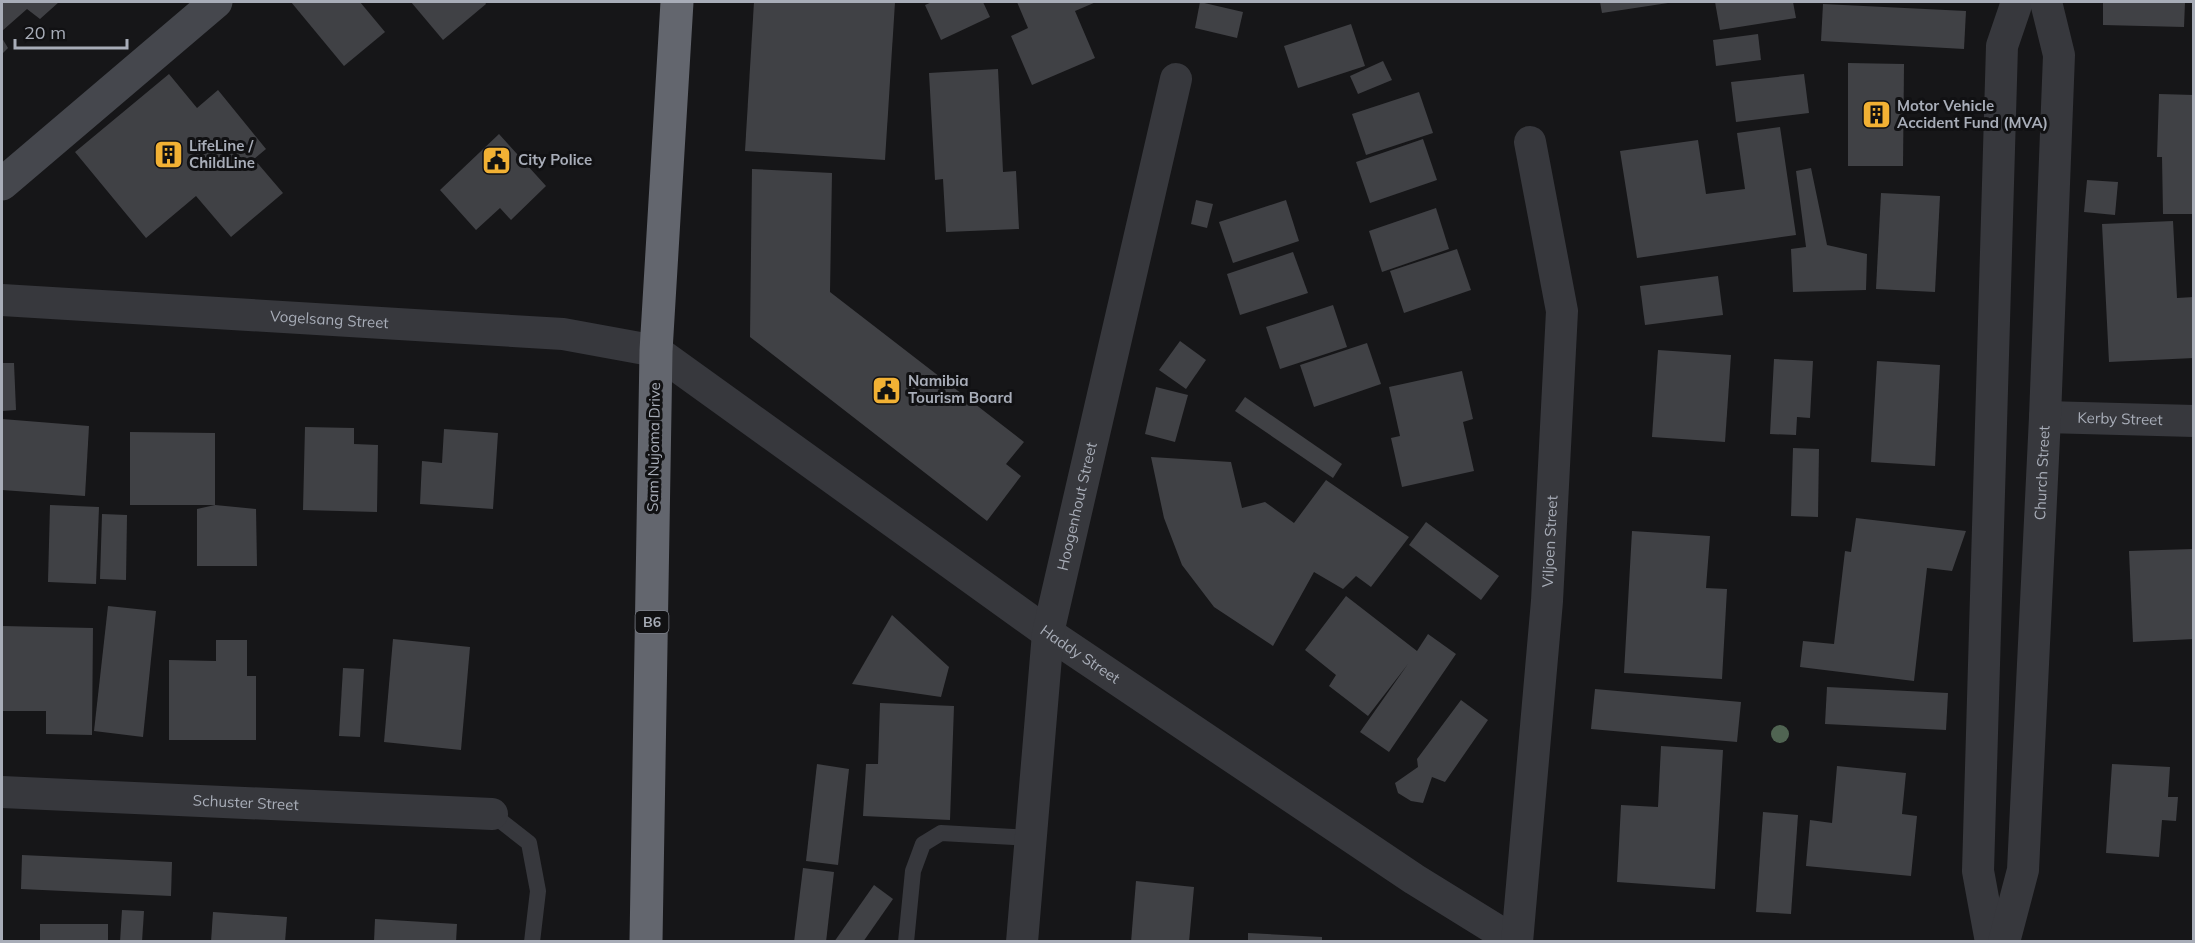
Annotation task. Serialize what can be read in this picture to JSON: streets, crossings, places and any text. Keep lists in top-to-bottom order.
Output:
{
  "streets": {
    "highway": ["Sam Nujoma Drive", "B6"],
    "street": [
      "Vogelsang Street",
      "Kerby Street",
      "Church Street",
      "Hoogenhout Street",
      "Viljoen Street",
      "Haddy Street",
      "Schuster Street"
    ]
  },
  "crossings": [
    ["Vogelsang Street", "Sam Nujoma Drive"],
    ["Vogelsang Street", "Haddy Street"],
    ["Kerby Street", "Church Street"],
    ["Sam Nujoma Drive", "Haddy Street"],
    ["Hoogenhout Street", "Haddy Street"],
    ["Viljoen Street", "Haddy Street"]
  ],
  "places": {
    "building": ["Motor Vehicle Accident Fund (MVA)", "LifeLine / ChildLine"],
    "public building": ["City Police", "Namibia Tourism Board"]
  },
  "scale_bar": "20 m"
}
